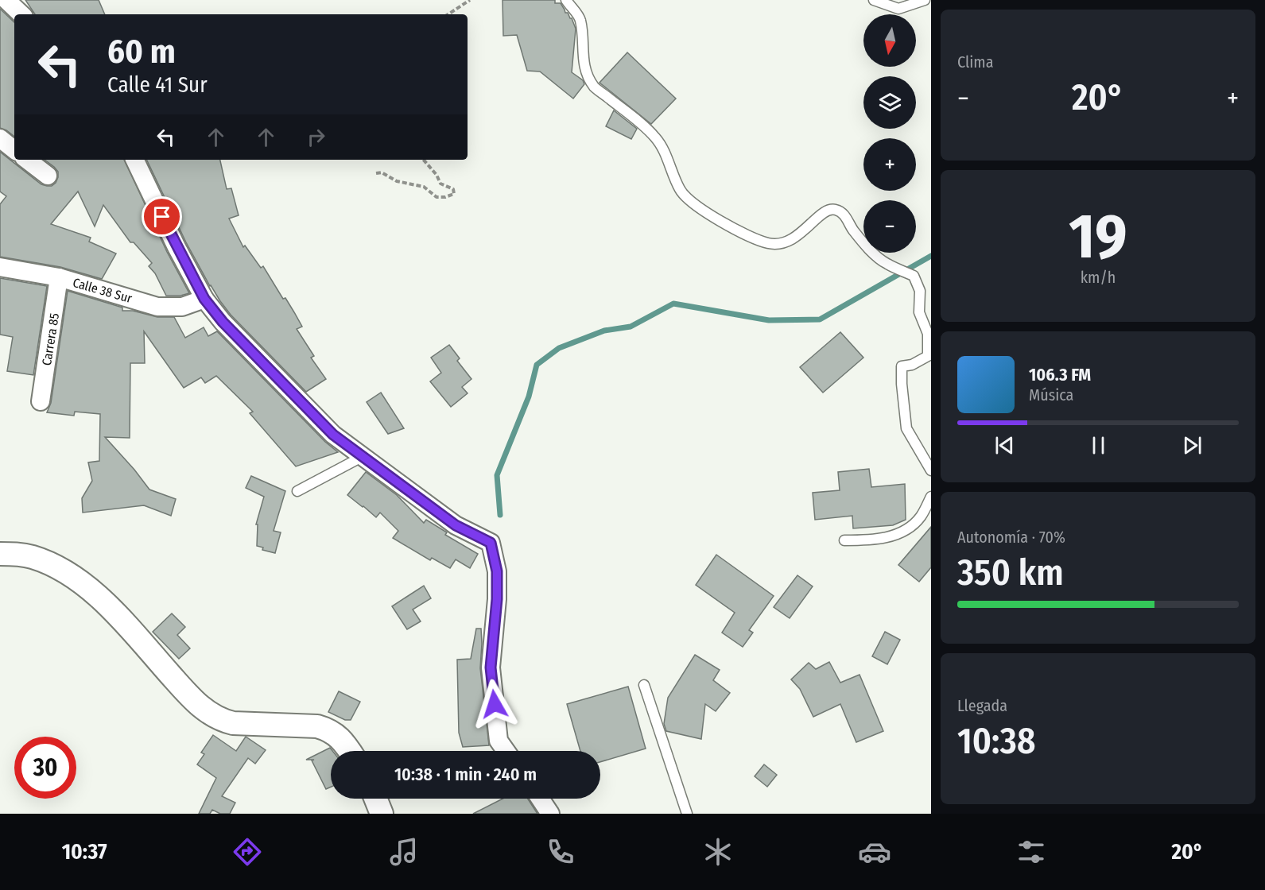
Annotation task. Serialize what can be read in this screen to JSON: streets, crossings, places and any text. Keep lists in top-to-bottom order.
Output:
{
  "streets": {
    "street": ["Calle 38 Sur", "Carrera 85"]
  },
  "crossings": [
    ["Calle 38 Sur", "Carrera 85"]
  ],
  "north": "bottom",
  "page": {
    "tile": [
      "Clima",
      ["19", "km/h"],
      ["Autonomía · 70%", "350 km"],
      ["Llegada", "10:38"]
    ],
    "map_buttons": ["+", "−"],
    "turn": ["60 m", "Calle 41 Sur"],
    "heat": ["−", "20°", "+"],
    "song": ["106.3 FM", "Música"],
    "limit": "30",
    "trip": "10:38 · 1 min · 240 m",
    "tabs": ["10:37", "20°"]
  }
}
